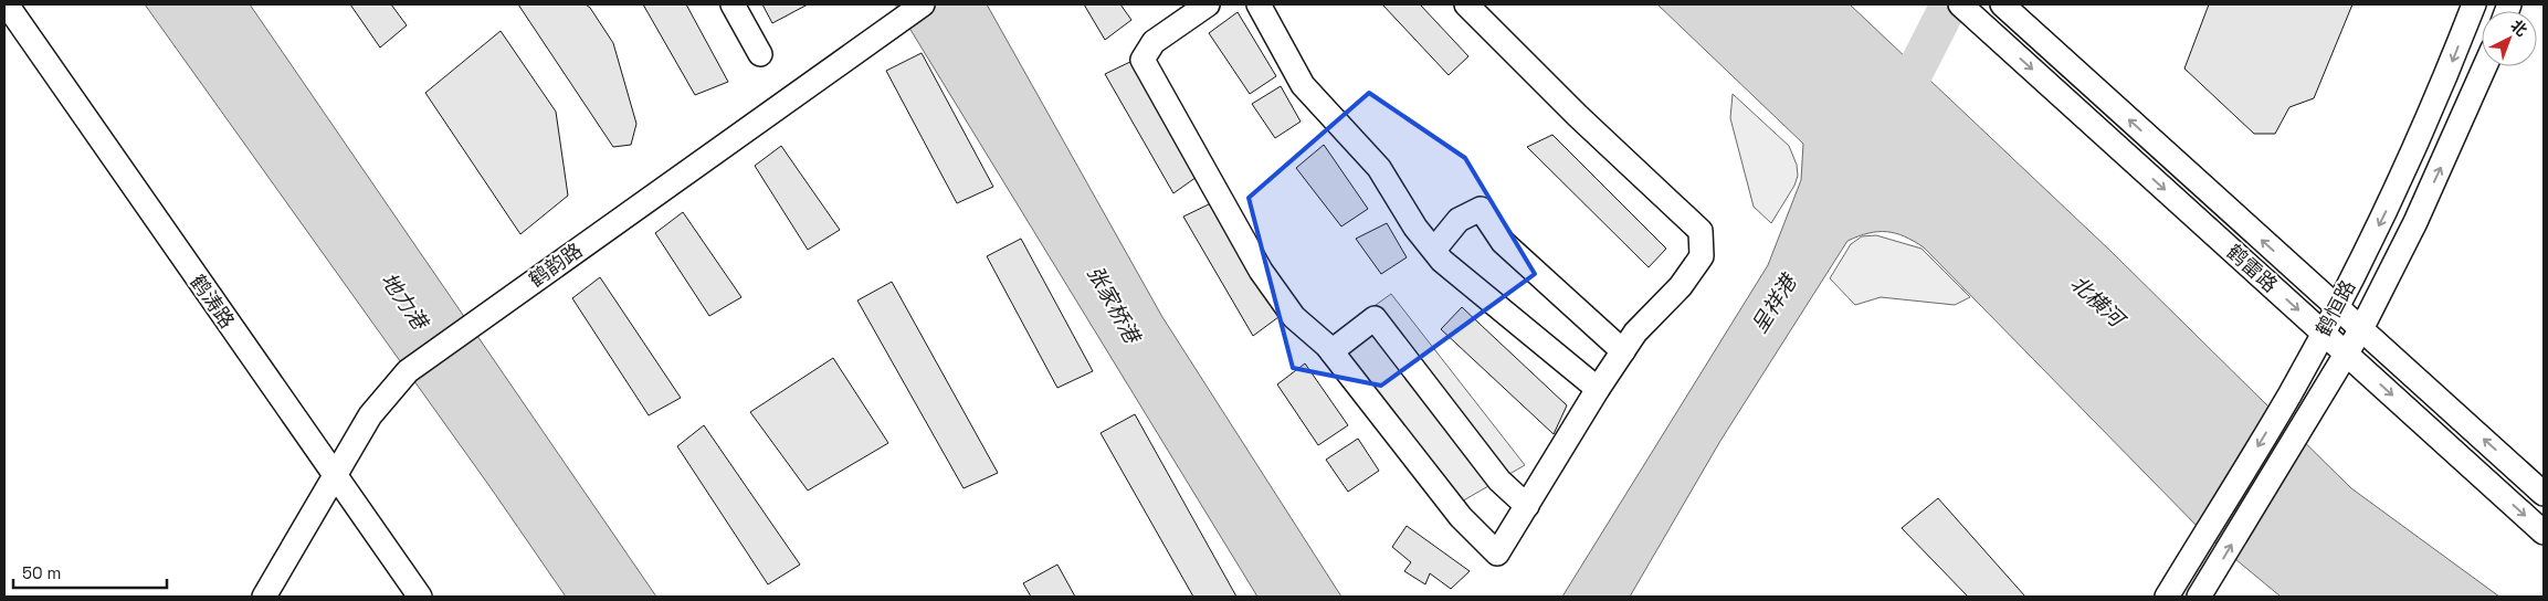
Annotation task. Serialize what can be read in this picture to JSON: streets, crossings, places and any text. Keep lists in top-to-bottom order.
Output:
{
  "streets": {
    "street": [
      "鹤韵路",
      "鹤雷路",
      "鹤涛路",
      "鹤恒路"
    ]
  },
  "crossings": [
    ["鹤韵路", "鹤涛路"],
    ["鹤雷路", "鹤恒路"]
  ],
  "water": [
    "地力港",
    "北横河",
    "张家桥港",
    "呈祥港"
  ],
  "scale_bar": "50 m",
  "north": "top right"
}
